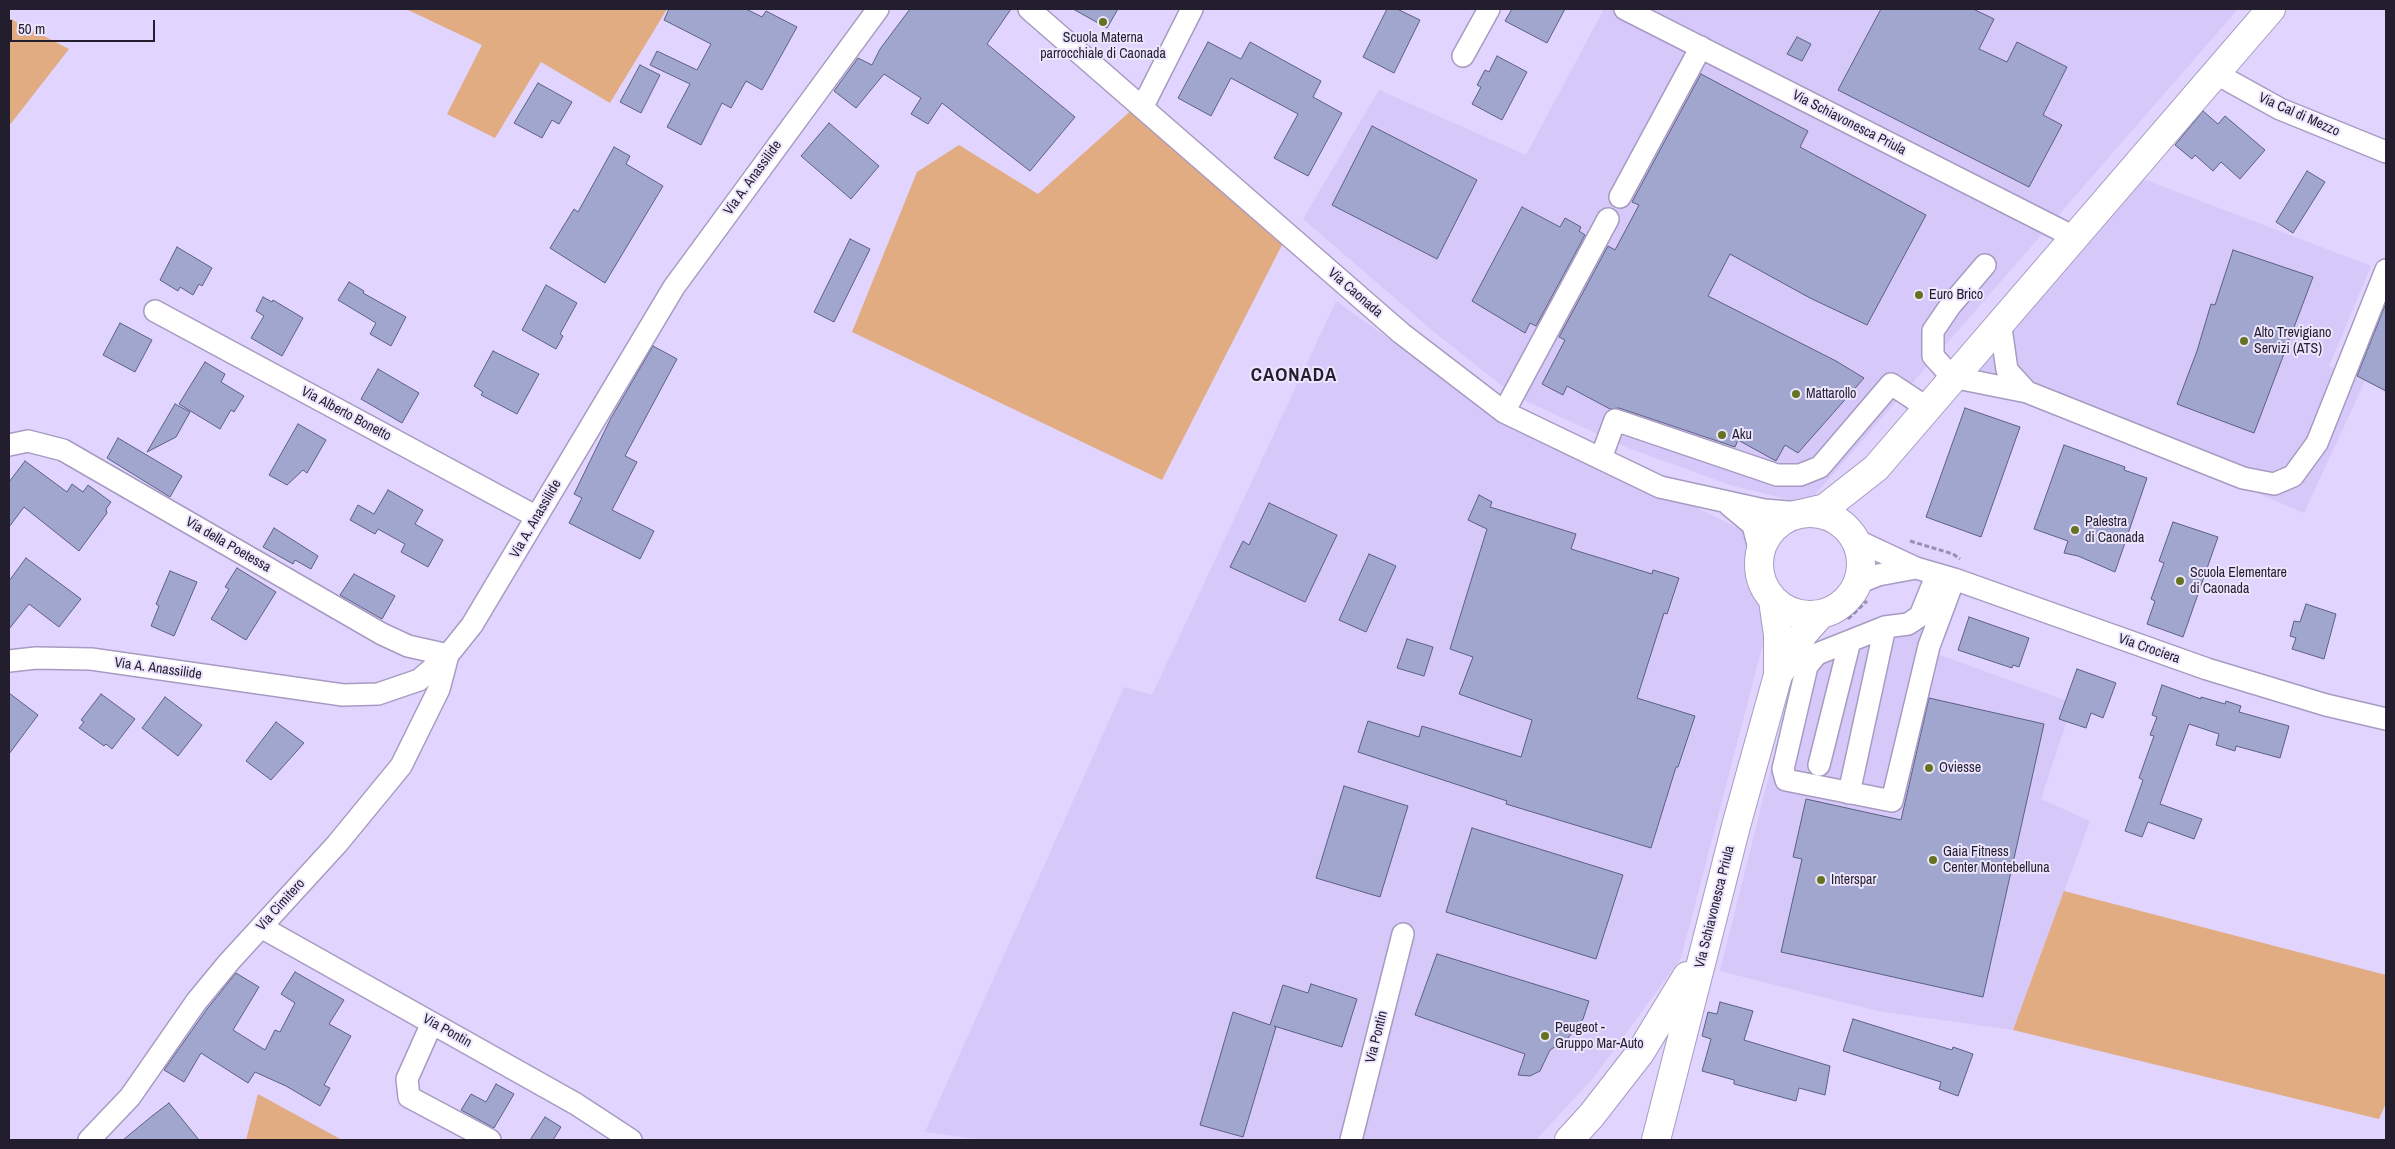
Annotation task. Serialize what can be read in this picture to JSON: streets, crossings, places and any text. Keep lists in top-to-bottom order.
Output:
{
  "streets": {
    "main road": ["Via Schiavonesca Priula"],
    "street": [
      "Via Cal di Mezzo",
      "Via A. Anassilide",
      "Via Caonada",
      "Via Alberto Bonetto",
      "Via della Poetessa",
      "Via Crociera",
      "Via Cimitero",
      "Via Pontin"
    ]
  },
  "crossings": [
    ["Via Schiavonesca Priula", "Via Caonada"],
    ["Via Schiavonesca Priula", "Via Crociera"],
    ["Via A. Anassilide", "Via Alberto Bonetto"],
    ["Via A. Anassilide", "Via della Poetessa"],
    ["Via A. Anassilide", "Via Cimitero"],
    ["Via Caonada", "Via Crociera"],
    ["Via della Poetessa", "Via Cimitero"],
    ["Via Cimitero", "Via Pontin"]
  ],
  "districts": ["CAONADA"],
  "places": [
    "Scuola Materna parrocchiale di Caonada",
    "Euro Brico",
    "Alto Trevigiano Servizi (ATS)",
    "Mattarollo",
    "Aku",
    "Palestra di Caonada",
    "Scuola Elementare di Caonada",
    "Oviesse",
    "Gaia Fitness Center Montebelluna",
    "Interspar",
    "Peugeot - Gruppo Mar-Auto"
  ],
  "scale_bar": "50 m"
}
